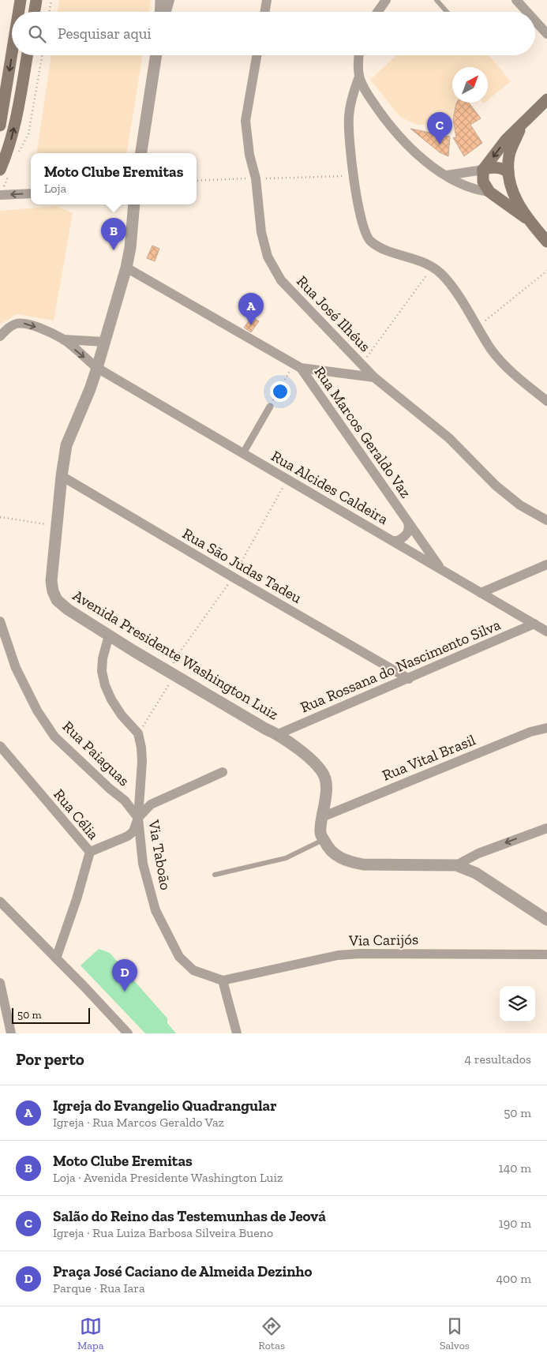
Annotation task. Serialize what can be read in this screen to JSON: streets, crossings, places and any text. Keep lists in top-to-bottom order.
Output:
{
  "streets": {
    "street": [
      "Rua José Ilhéus",
      "Rua Marcos Geraldo Vaz",
      "Rua Alcides Caldeira",
      "Rua São Judas Tadeu",
      "Avenida Presidente Washington Luiz",
      "Rua Rossana do Nascimento Silva",
      "Rua Paiaguas",
      "Rua Vital Brasil",
      "Rua Célia",
      "Via Taboão",
      "Via Carijós"
    ]
  },
  "crossings": [
    ["Rua Marcos Geraldo Vaz", "Rua Alcides Caldeira"],
    ["Rua Marcos Geraldo Vaz", "Avenida Presidente Washington Luiz"],
    ["Rua Alcides Caldeira", "Avenida Presidente Washington Luiz"],
    ["Rua Alcides Caldeira", "Rua Rossana do Nascimento Silva"],
    ["Rua São Judas Tadeu", "Avenida Presidente Washington Luiz"],
    ["Rua São Judas Tadeu", "Rua Rossana do Nascimento Silva"],
    ["Avenida Presidente Washington Luiz", "Rua Rossana do Nascimento Silva"],
    ["Avenida Presidente Washington Luiz", "Rua Vital Brasil"],
    ["Rua Paiaguas", "Via Taboão"],
    ["Via Taboão", "Via Carijós"]
  ],
  "scale_bar": "50 m",
  "north": "top right",
  "page": {
    "search": "Pesquisar aqui",
    "pins": [
      "C",
      "B",
      "A",
      "D"
    ],
    "popup": ["Moto Clube Eremitas", "Loja"],
    "scale": "50 m",
    "heading": ["Por perto", "4 resultados"],
    "list": [
      {
        "mark": "A",
        "name": "Igreja do Evangelio Quadrangular",
        "note": "Igreja · Rua Marcos Geraldo Vaz",
        "value": "50 m"
      },
      {
        "mark": "B",
        "name": "Moto Clube Eremitas",
        "note": "Loja · Avenida Presidente Washington Luiz",
        "value": "140 m"
      },
      {
        "mark": "C",
        "name": "Salão do Reino das Testemunhas de Jeová",
        "note": "Igreja · Rua Luiza Barbosa Silveira Bueno",
        "value": "190 m"
      },
      {
        "mark": "D",
        "name": "Praça José Caciano de Almeida Dezinho",
        "note": "Parque · Rua Iara",
        "value": "400 m"
      }
    ],
    "nav": ["Mapa", "Rotas", "Salvos"]
  }
}
